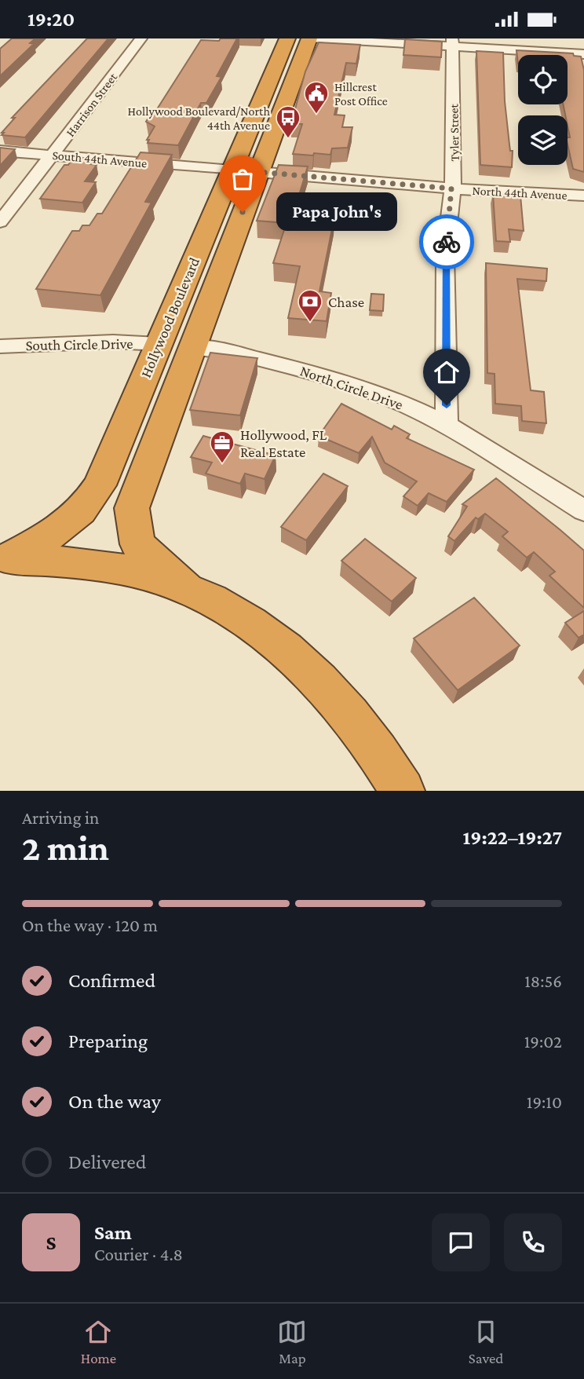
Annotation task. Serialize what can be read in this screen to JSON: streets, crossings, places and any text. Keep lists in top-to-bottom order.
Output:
{
  "streets": {
    "highway": ["Hollywood Boulevard"],
    "street": [
      "Harrison Street",
      "Tyler Street",
      "South 44th Avenue",
      "North 44th Avenue",
      "South Circle Drive",
      "North Circle Drive"
    ]
  },
  "crossings": [
    ["Harrison Street", "South 44th Avenue"],
    ["Tyler Street", "North 44th Avenue"],
    ["Tyler Street", "North Circle Drive"],
    ["South 44th Avenue", "North 44th Avenue"],
    ["South 44th Avenue", "Hollywood Boulevard"],
    ["North 44th Avenue", "Hollywood Boulevard"],
    ["Hollywood Boulevard", "South Circle Drive"],
    ["Hollywood Boulevard", "North Circle Drive"]
  ],
  "places": {
    "public building": ["Hillcrest Post Office"],
    "bus stop": ["Hollywood Boulevard/North 44th Avenue"],
    "other": ["Papa John's"],
    "bank": ["Chase"],
    "office": ["Hollywood, FL Real Estate"]
  },
  "page": {
    "status": "19:20",
    "bubble": "Papa John's",
    "heading": ["2 min", "Arriving in", "19:22–19:27"],
    "panel": ["Sam", "Courier · 4.8"],
    "bar": "On the way · 120 m",
    "list": [
      ["Confirmed", "18:56"],
      ["Preparing", "19:02"],
      ["On the way", "19:10"],
      "Delivered"
    ],
    "round": "S",
    "tabs": ["Home", "Map", "Saved"]
  }
}
